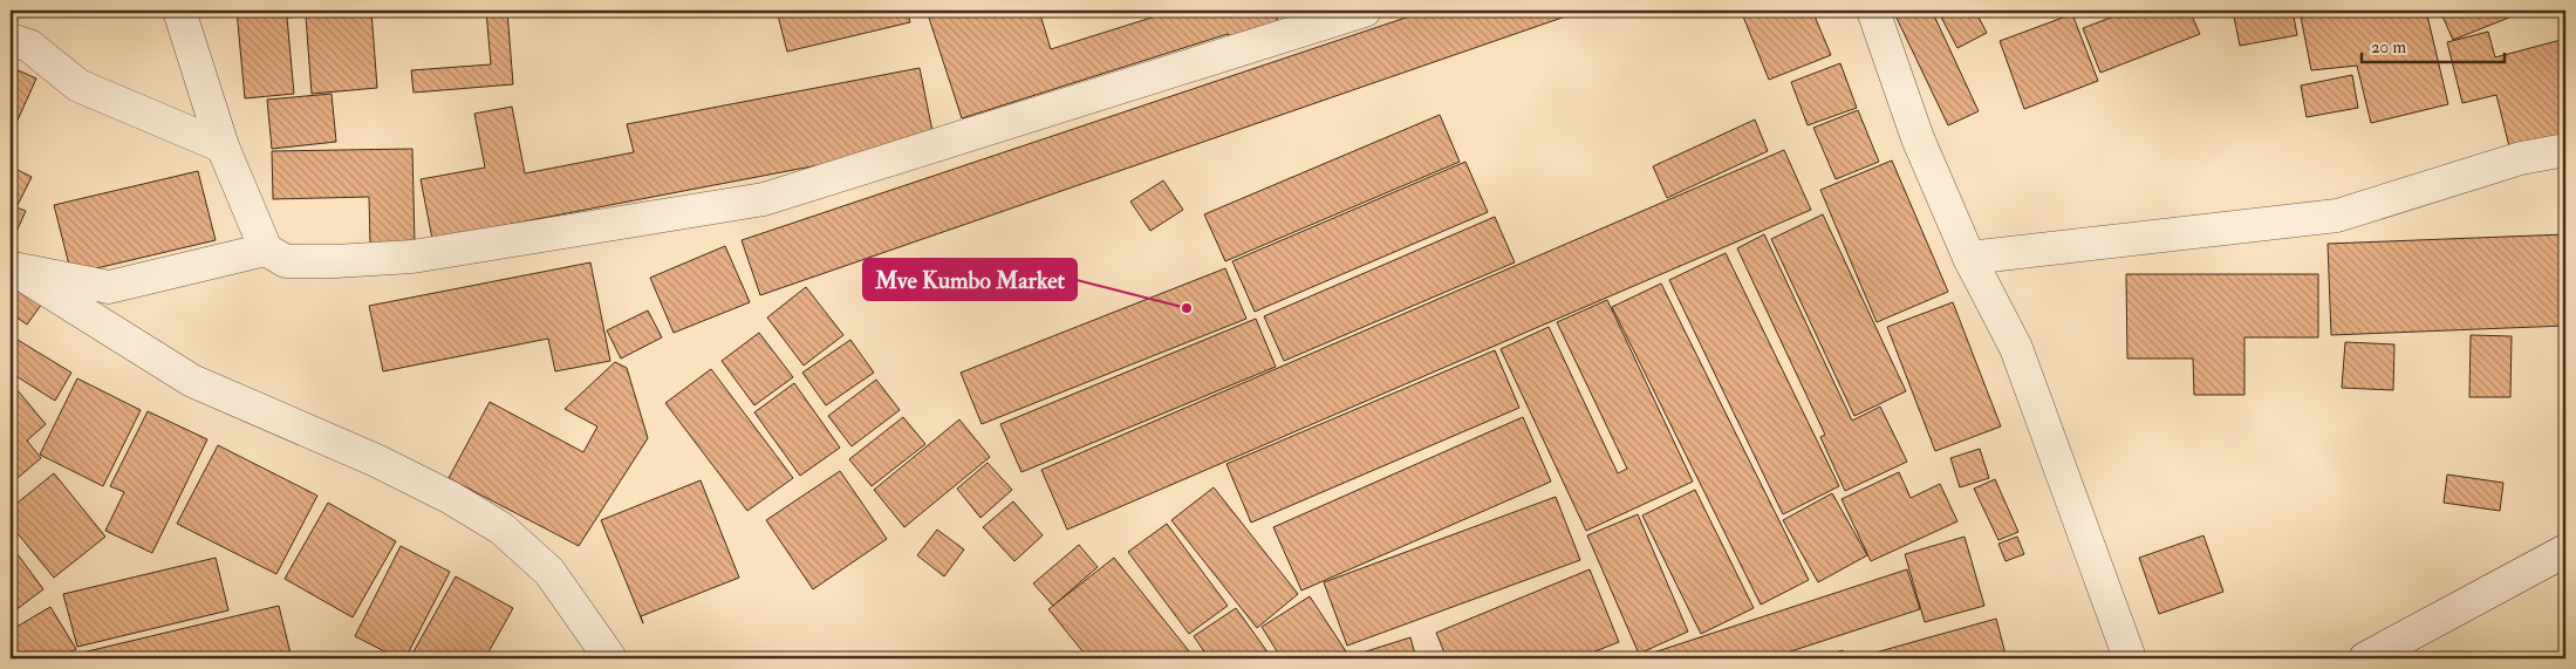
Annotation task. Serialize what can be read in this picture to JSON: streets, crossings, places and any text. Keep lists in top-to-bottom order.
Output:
{
  "places": ["Mve Kumbo Market"],
  "scale_bar": "20 m"
}
